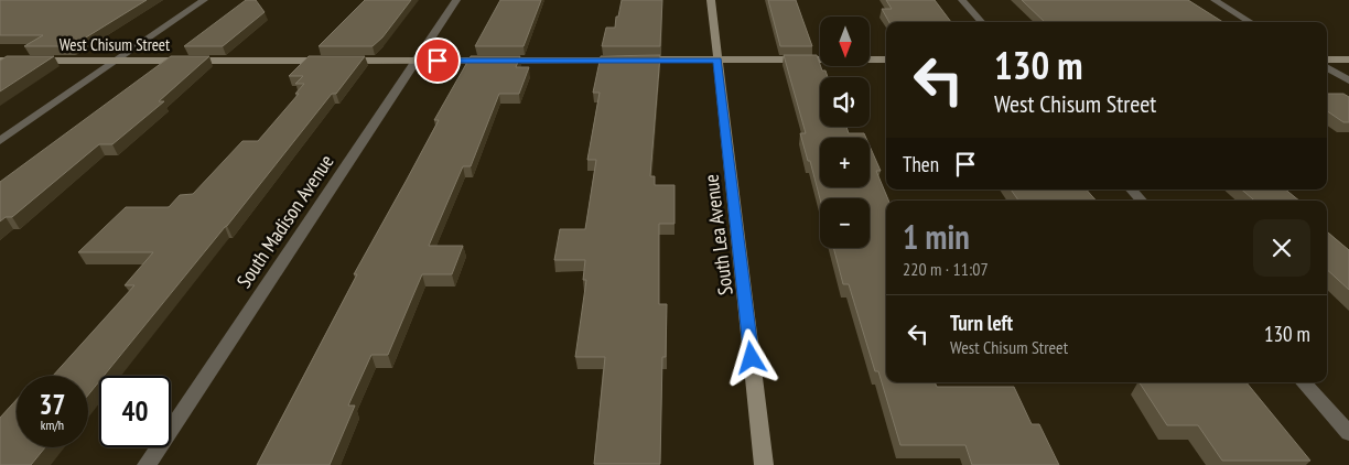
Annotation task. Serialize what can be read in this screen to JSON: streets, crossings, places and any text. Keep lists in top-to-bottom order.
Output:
{
  "streets": {
    "street": ["West Chisum Street", "South Madison Avenue", "South Lea Avenue"]
  },
  "crossings": [
    ["West Chisum Street", "South Madison Avenue"],
    ["West Chisum Street", "South Lea Avenue"]
  ],
  "north": "bottom",
  "page": {
    "map_buttons": ["+", "−"],
    "turn": ["130 m", "West Chisum Street"],
    "then": "Then",
    "heading": ["1 min", "220 m · 11:07"],
    "list": [
      {
        "name": "Turn left",
        "note": "West Chisum Street",
        "value": "130 m"
      }
    ],
    "speed": "37 km/h",
    "limit": "40"
  }
}
